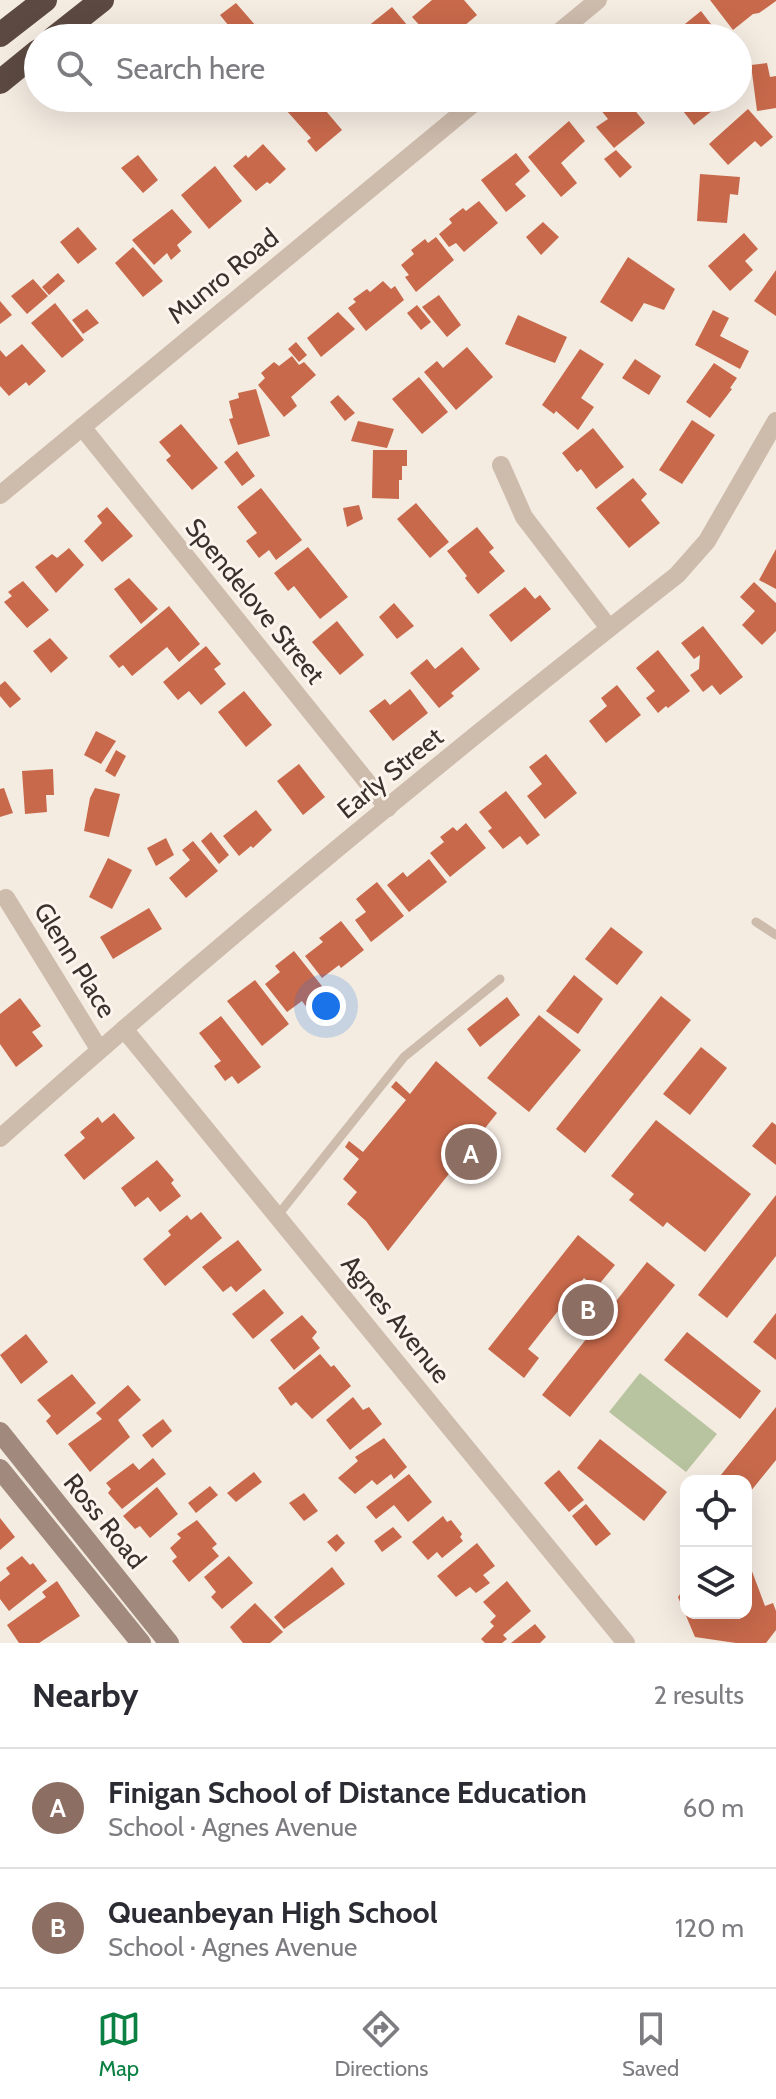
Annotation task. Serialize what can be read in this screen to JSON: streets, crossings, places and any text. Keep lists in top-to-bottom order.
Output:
{
  "streets": {
    "street": [
      "Munro Road",
      "Spendelove Street",
      "Early Street",
      "Glenn Place",
      "Agnes Avenue",
      "Ross Road"
    ]
  },
  "crossings": [
    ["Munro Road", "Spendelove Street"],
    ["Spendelove Street", "Early Street"],
    ["Early Street", "Glenn Place"],
    ["Early Street", "Agnes Avenue"]
  ],
  "page": {
    "search": "Search here",
    "pins": ["A", "B"],
    "heading": ["Nearby", "2 results"],
    "list": [
      {
        "mark": "A",
        "name": "Finigan School of Distance Education",
        "note": "School · Agnes Avenue",
        "value": "60 m"
      },
      {
        "mark": "B",
        "name": "Queanbeyan High School",
        "note": "School · Agnes Avenue",
        "value": "120 m"
      }
    ],
    "nav": ["Map", "Directions", "Saved"]
  }
}
